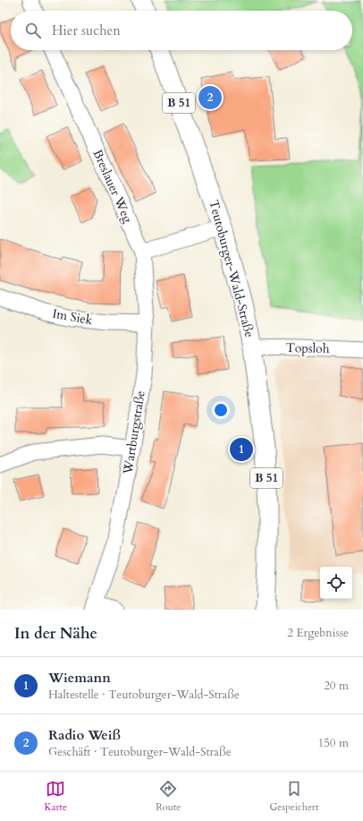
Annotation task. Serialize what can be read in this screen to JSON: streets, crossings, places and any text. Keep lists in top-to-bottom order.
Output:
{
  "streets": {
    "main road": ["B 51", "Teutoburger-Wald-Straße"],
    "street": [
      "Breslauer Weg",
      "Im Siek",
      "Topsloh",
      "Wartburgstraße"
    ]
  },
  "crossings": [
    ["Breslauer Weg", "Wartburgstraße"],
    ["Teutoburger-Wald-Straße", "Topsloh"],
    ["Im Siek", "Wartburgstraße"]
  ],
  "page": {
    "search": "Hier suchen",
    "pins": ["2", "1"],
    "heading": ["In der Nähe", "2 Ergebnisse"],
    "list": [
      {
        "mark": "1",
        "name": "Wiemann",
        "note": "Haltestelle · Teutoburger-Wald-Straße",
        "value": "20 m"
      },
      {
        "mark": "2",
        "name": "Radio Weiß",
        "note": "Geschäft · Teutoburger-Wald-Straße",
        "value": "150 m"
      }
    ],
    "nav": ["Karte", "Route", "Gespeichert"]
  }
}
